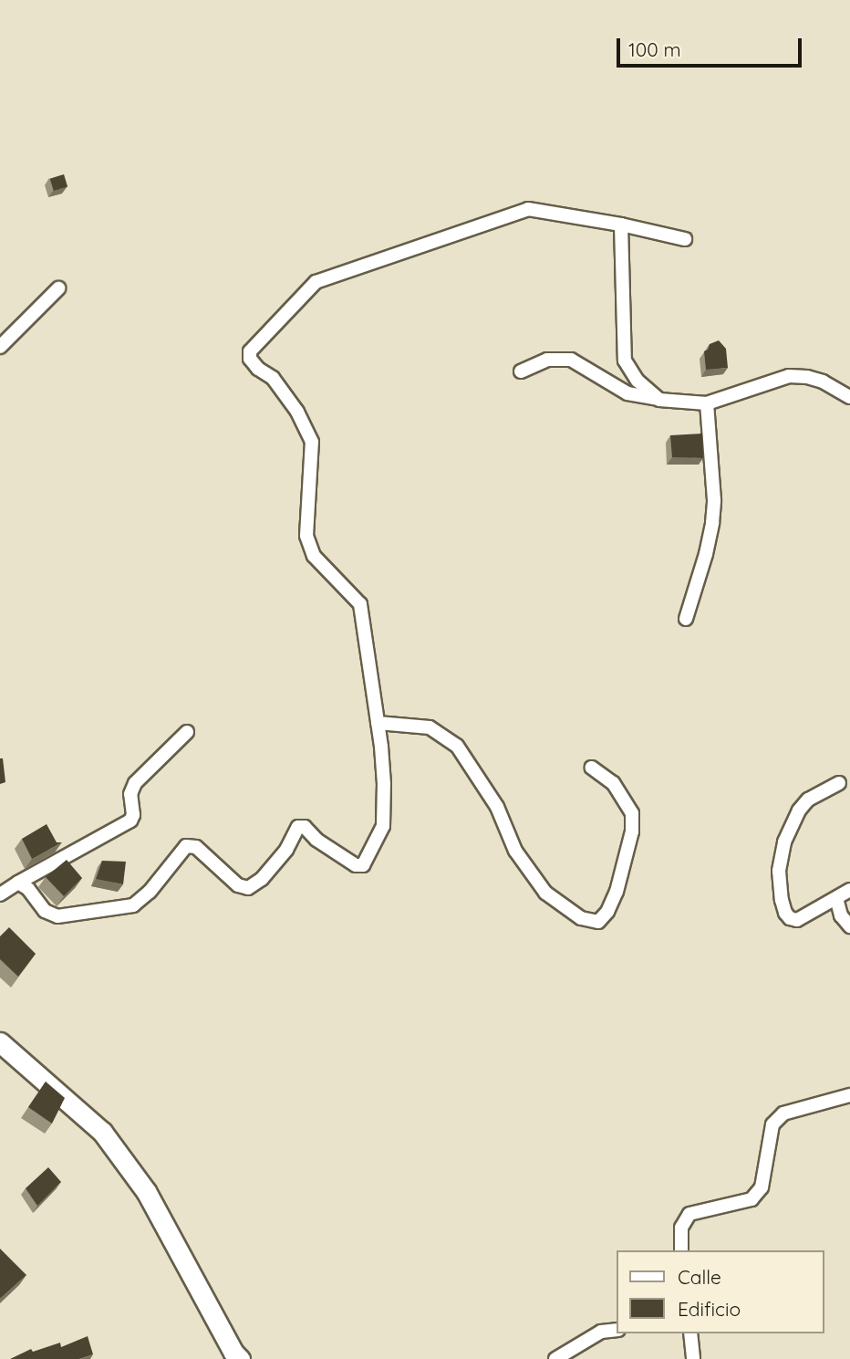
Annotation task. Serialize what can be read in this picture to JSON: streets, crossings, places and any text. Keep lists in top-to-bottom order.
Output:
{
  "legend": ["Calle", "Edificio"],
  "scale_bar": "100 m"
}
